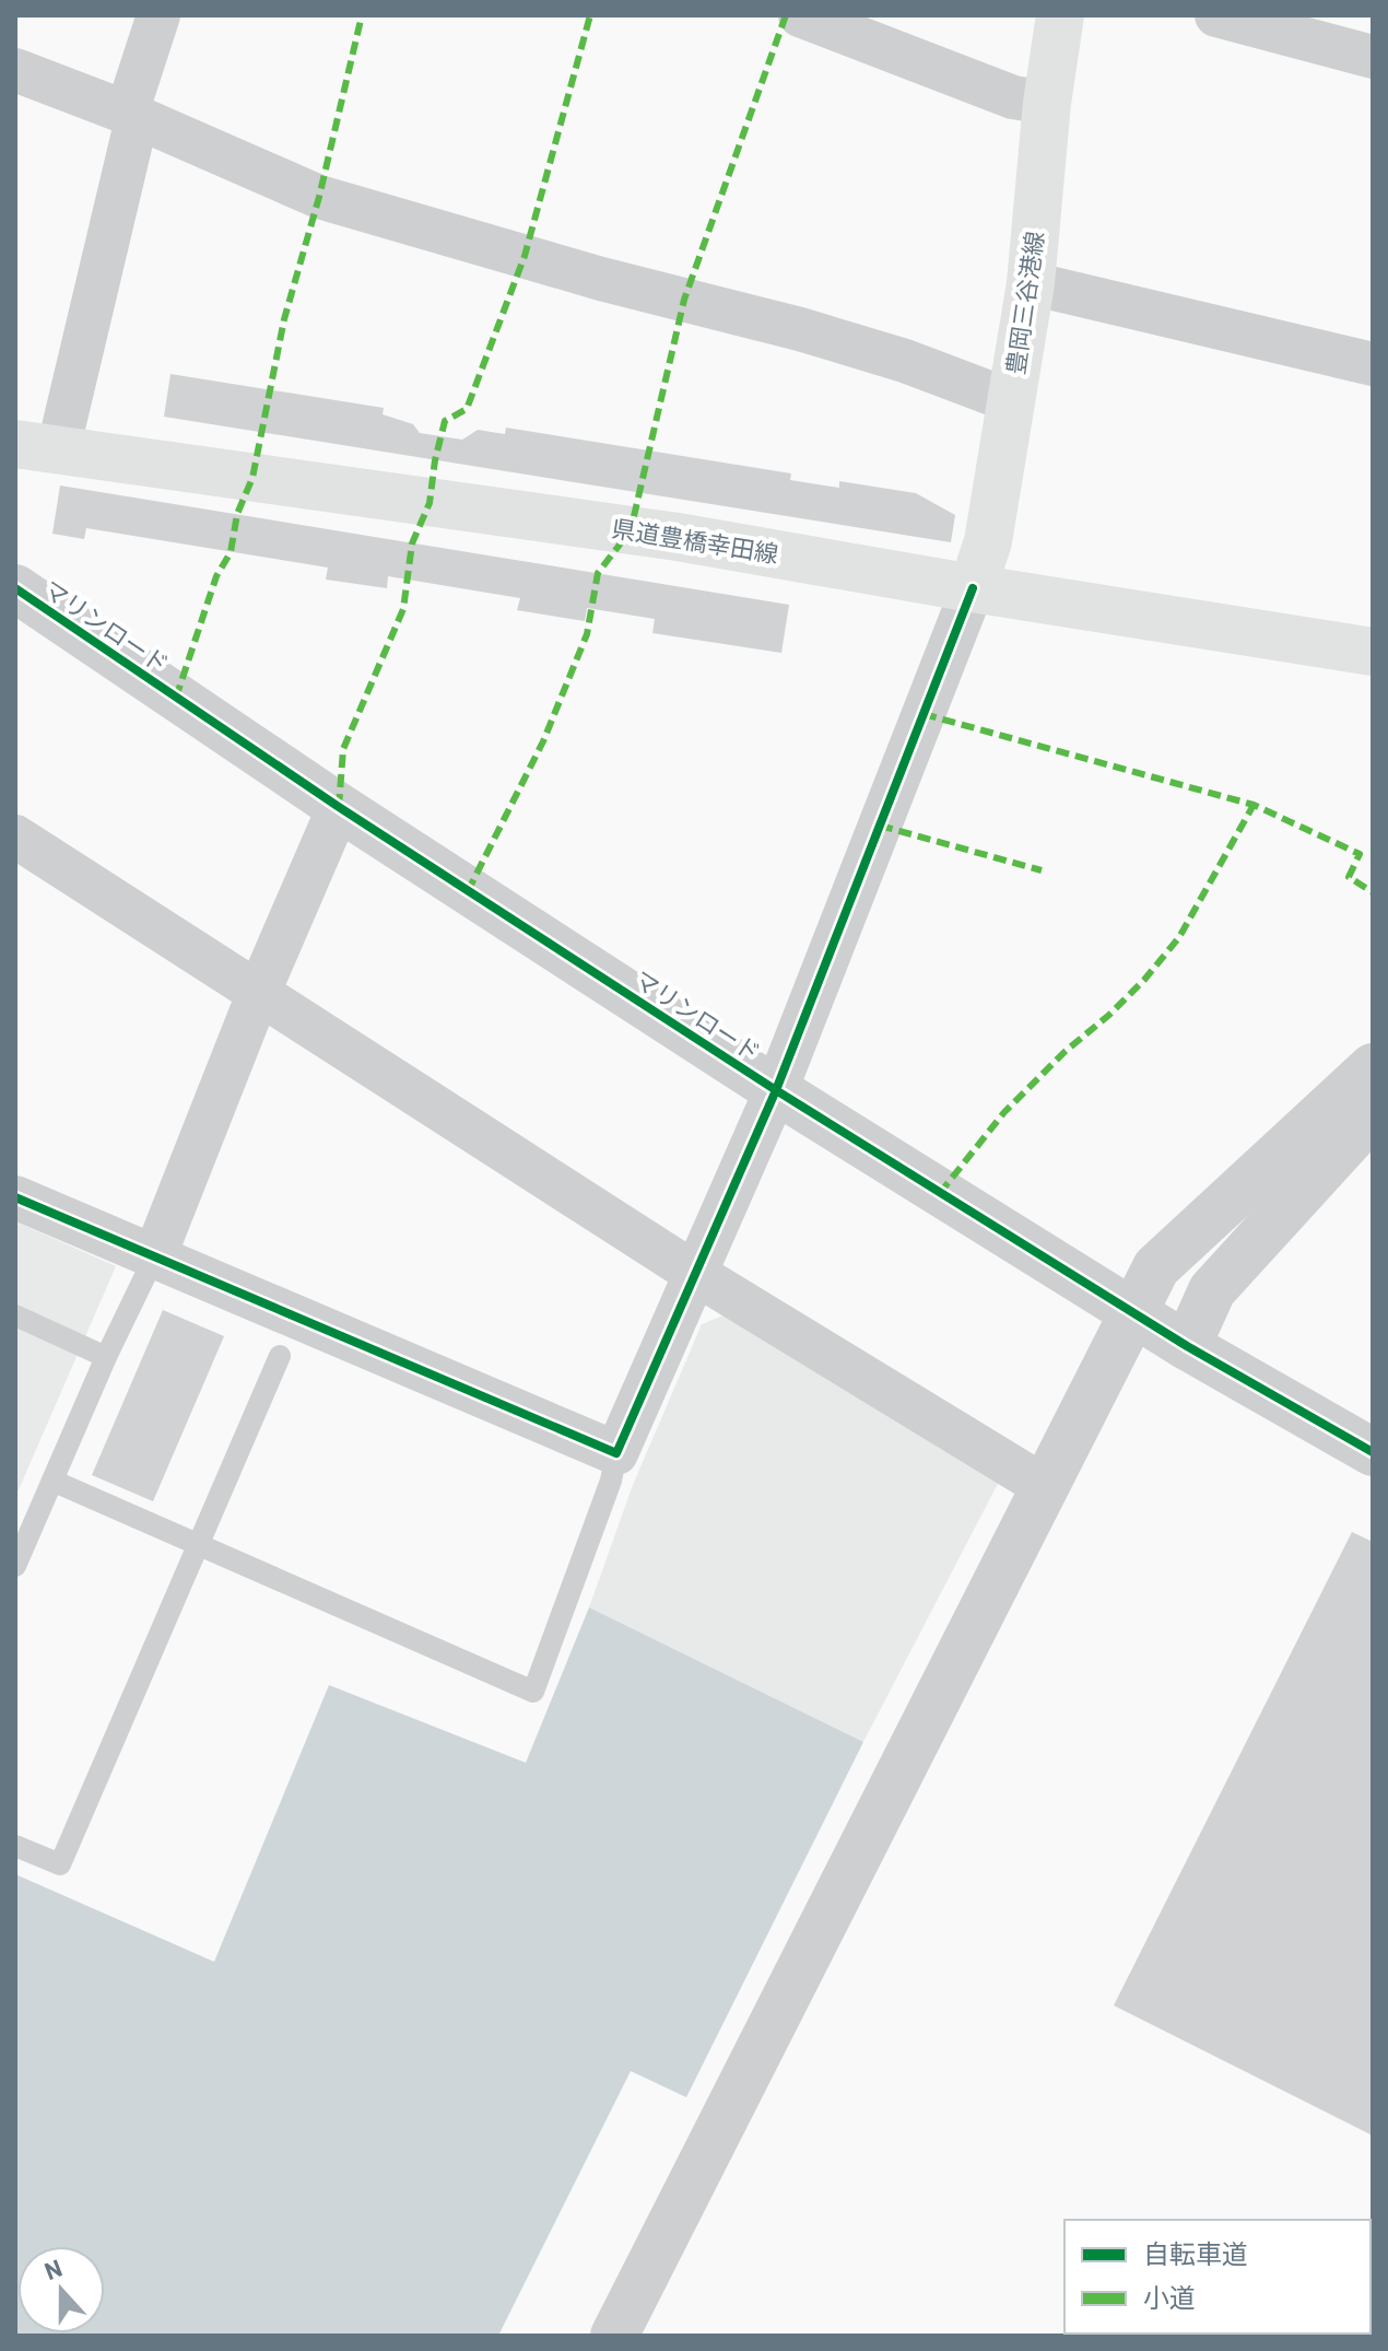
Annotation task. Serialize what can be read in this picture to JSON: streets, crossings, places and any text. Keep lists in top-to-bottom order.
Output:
{
  "streets": {
    "main road": ["豊岡三谷港線", "県道豊橋幸田線"],
    "street": ["マリンロード"]
  },
  "crossings": [
    ["豊岡三谷港線", "県道豊橋幸田線"]
  ],
  "legend": ["自転車道", "小道"],
  "north": "top"
}
